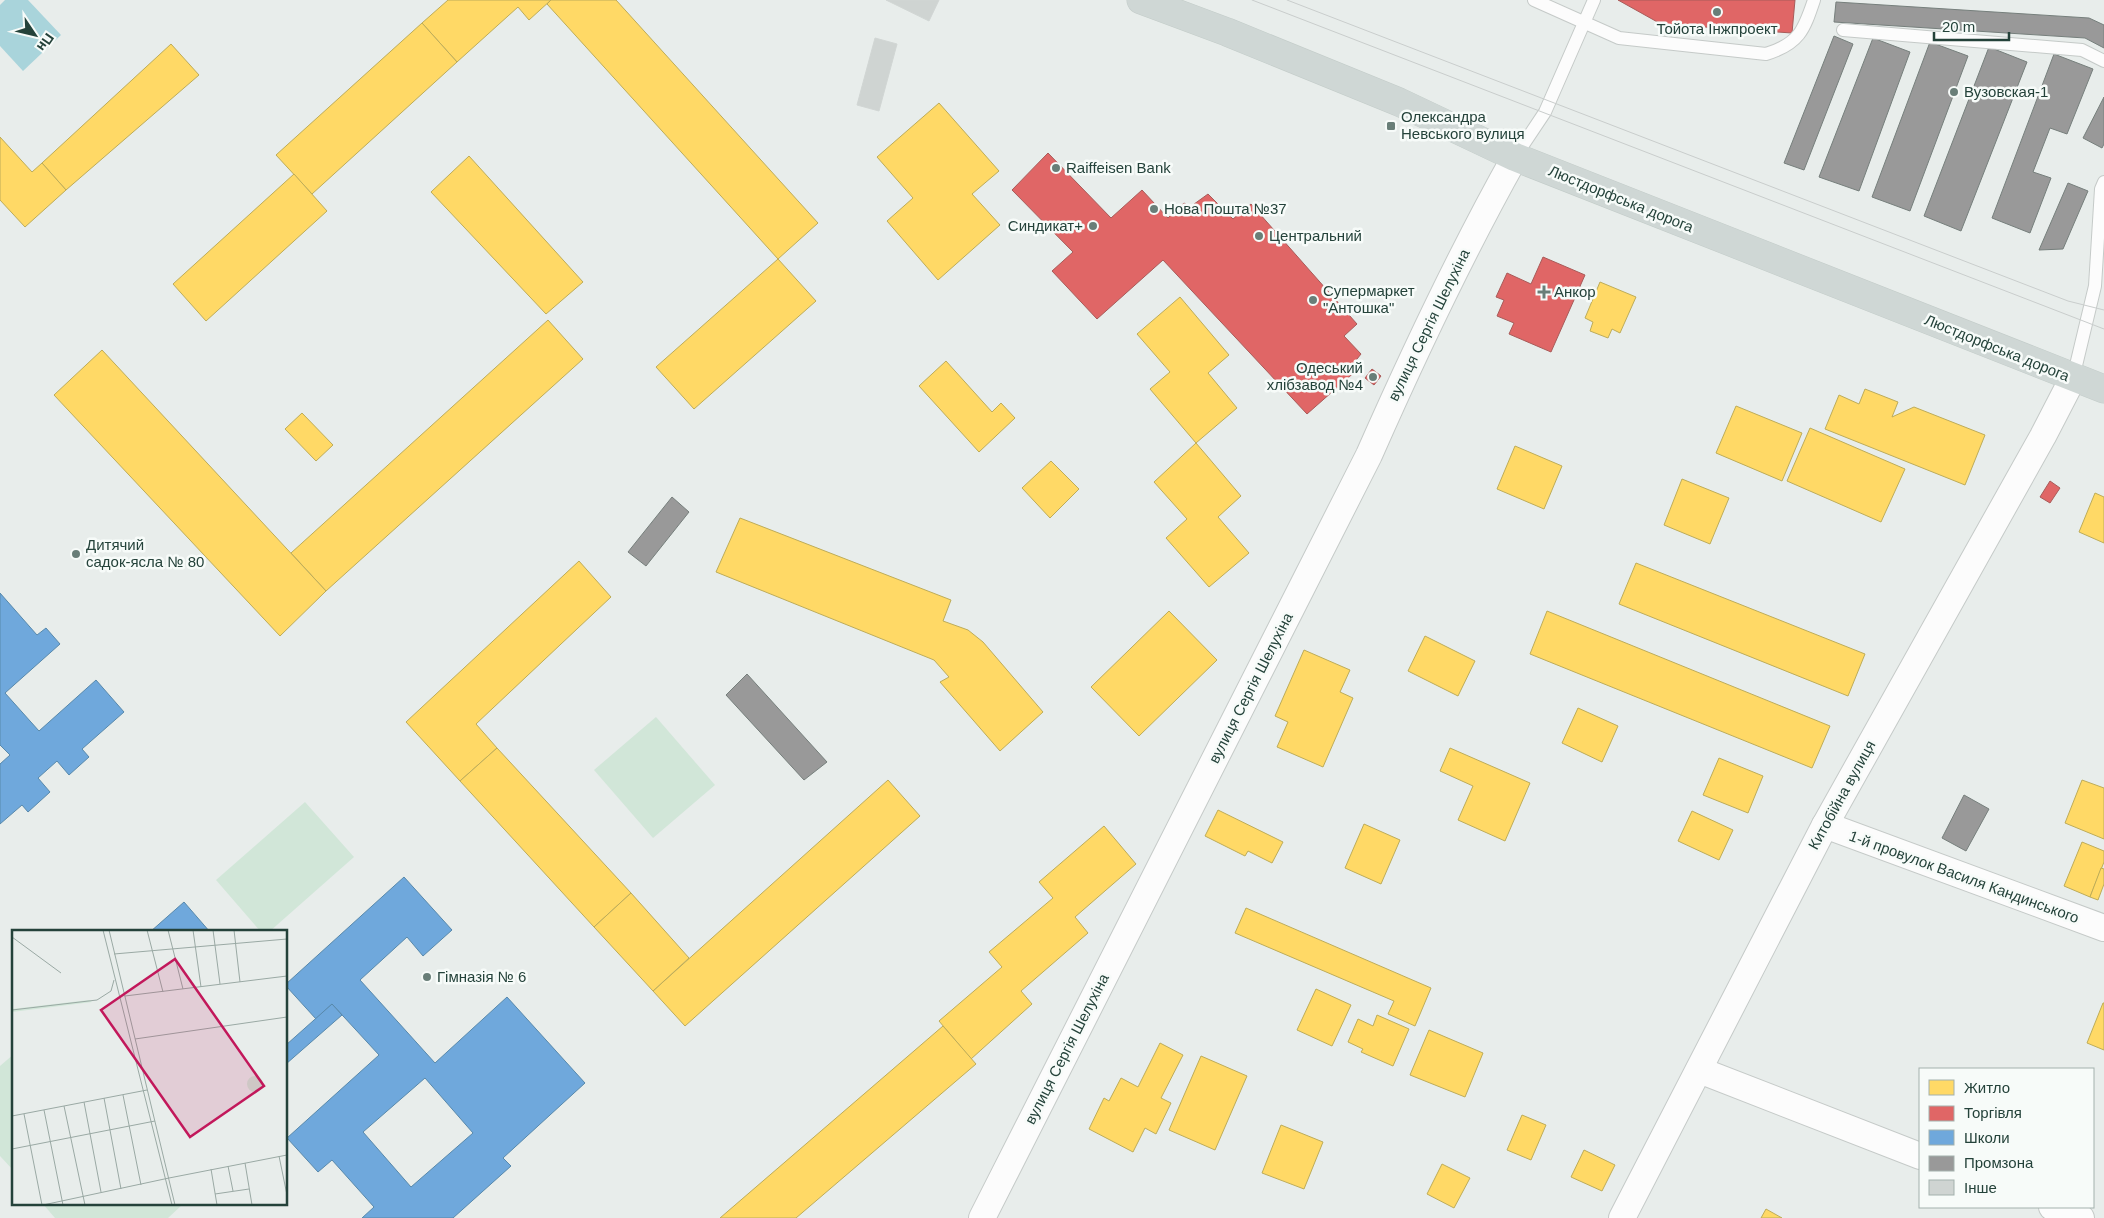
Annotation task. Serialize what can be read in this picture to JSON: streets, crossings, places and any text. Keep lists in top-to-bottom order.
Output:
{
  "streets": {
    "main road": ["Люстдорфська дорога"],
    "street": ["вулиця Сергія Шелухіна", "Китобійна вулиця", "1-й провулок Василя Кандинського"]
  },
  "crossings": [
    ["Люстдорфська дорога", "вулиця Сергія Шелухіна"],
    ["Люстдорфська дорога", "Китобійна вулиця"],
    ["Китобійна вулиця", "1-й провулок Василя Кандинського"]
  ],
  "places": {
    "other": [
      "Тойота Інжпроект",
      "Вузовская-1",
      "Raiffeisen Bank",
      "Нова Пошта №37",
      "Синдикат+",
      "Центральний",
      "Супермаркет \"Антошка\"",
      "Одеський хлібзавод №4",
      "Дитячий садок-ясла № 80",
      "Гімназія № 6"
    ],
    "transit": ["Олександра Невського вулиця"],
    "health": ["Анкор"]
  },
  "legend": [
    "Житло",
    "Торгівля",
    "Школи",
    "Промзона",
    "Інше"
  ],
  "scale_bar": "20 m",
  "north": "bottom right"
}
